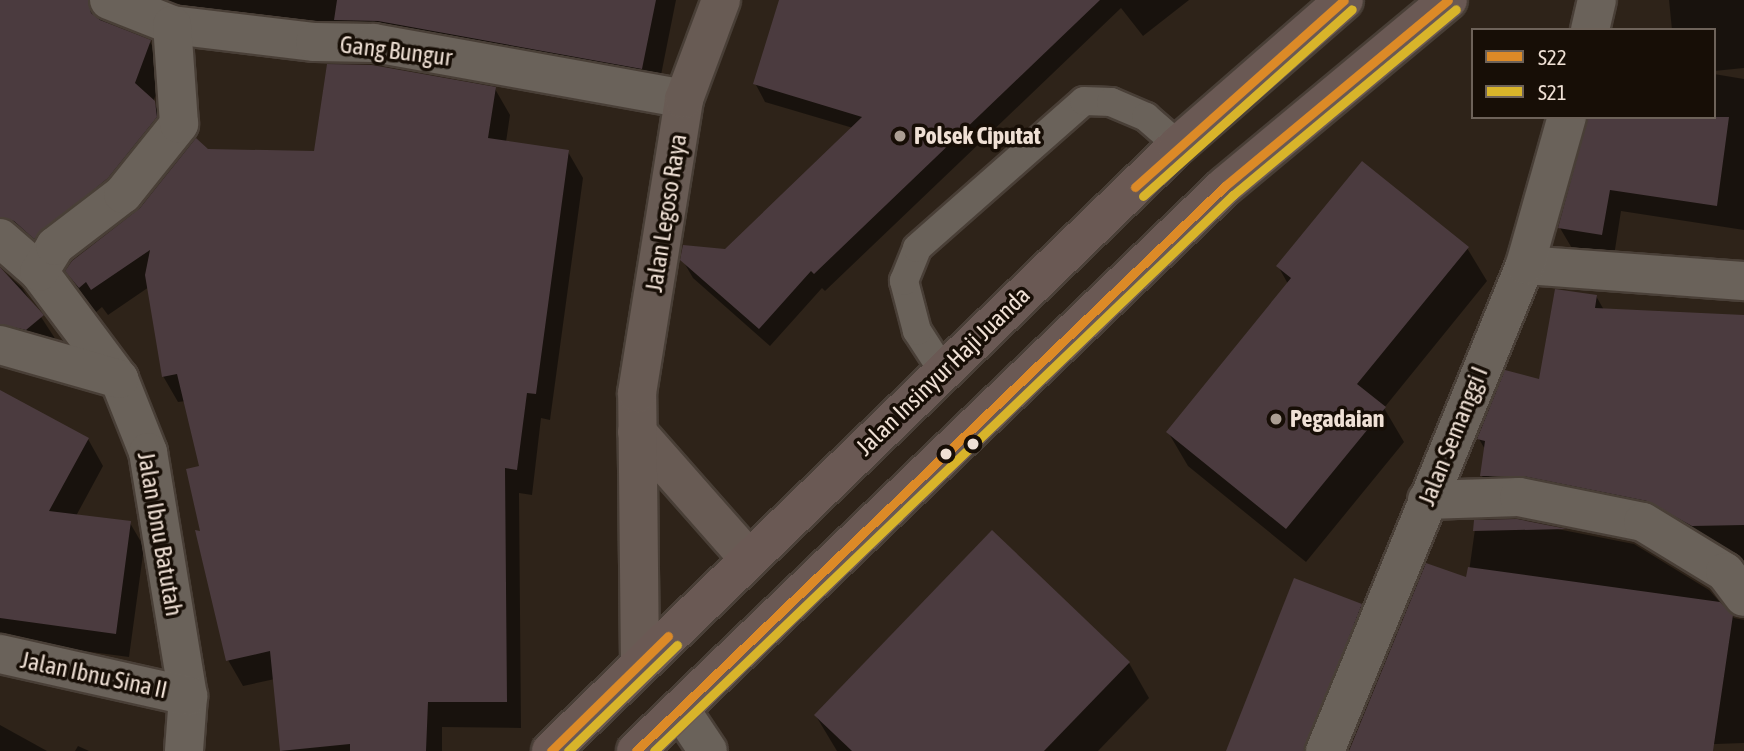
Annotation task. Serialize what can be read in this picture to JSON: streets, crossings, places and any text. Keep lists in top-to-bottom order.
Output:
{
  "streets": {
    "highway": ["Jalan Insinyur Haji Juanda"],
    "street": [
      "Gang Bungur",
      "Jalan Legoso Raya",
      "Jalan Semanggi I",
      "Jalan Ibnu Batutah",
      "Jalan Ibnu Sina II"
    ]
  },
  "crossings": [
    ["Gang Bungur", "Jalan Legoso Raya"],
    ["Jalan Legoso Raya", "Jalan Insinyur Haji Juanda"],
    ["Jalan Ibnu Batutah", "Jalan Ibnu Sina II"]
  ],
  "places": ["Polsek Ciputat", "Pegadaian"],
  "lines": ["transit line S22", "transit line S21"],
  "legend": ["S22", "S21"]
}
